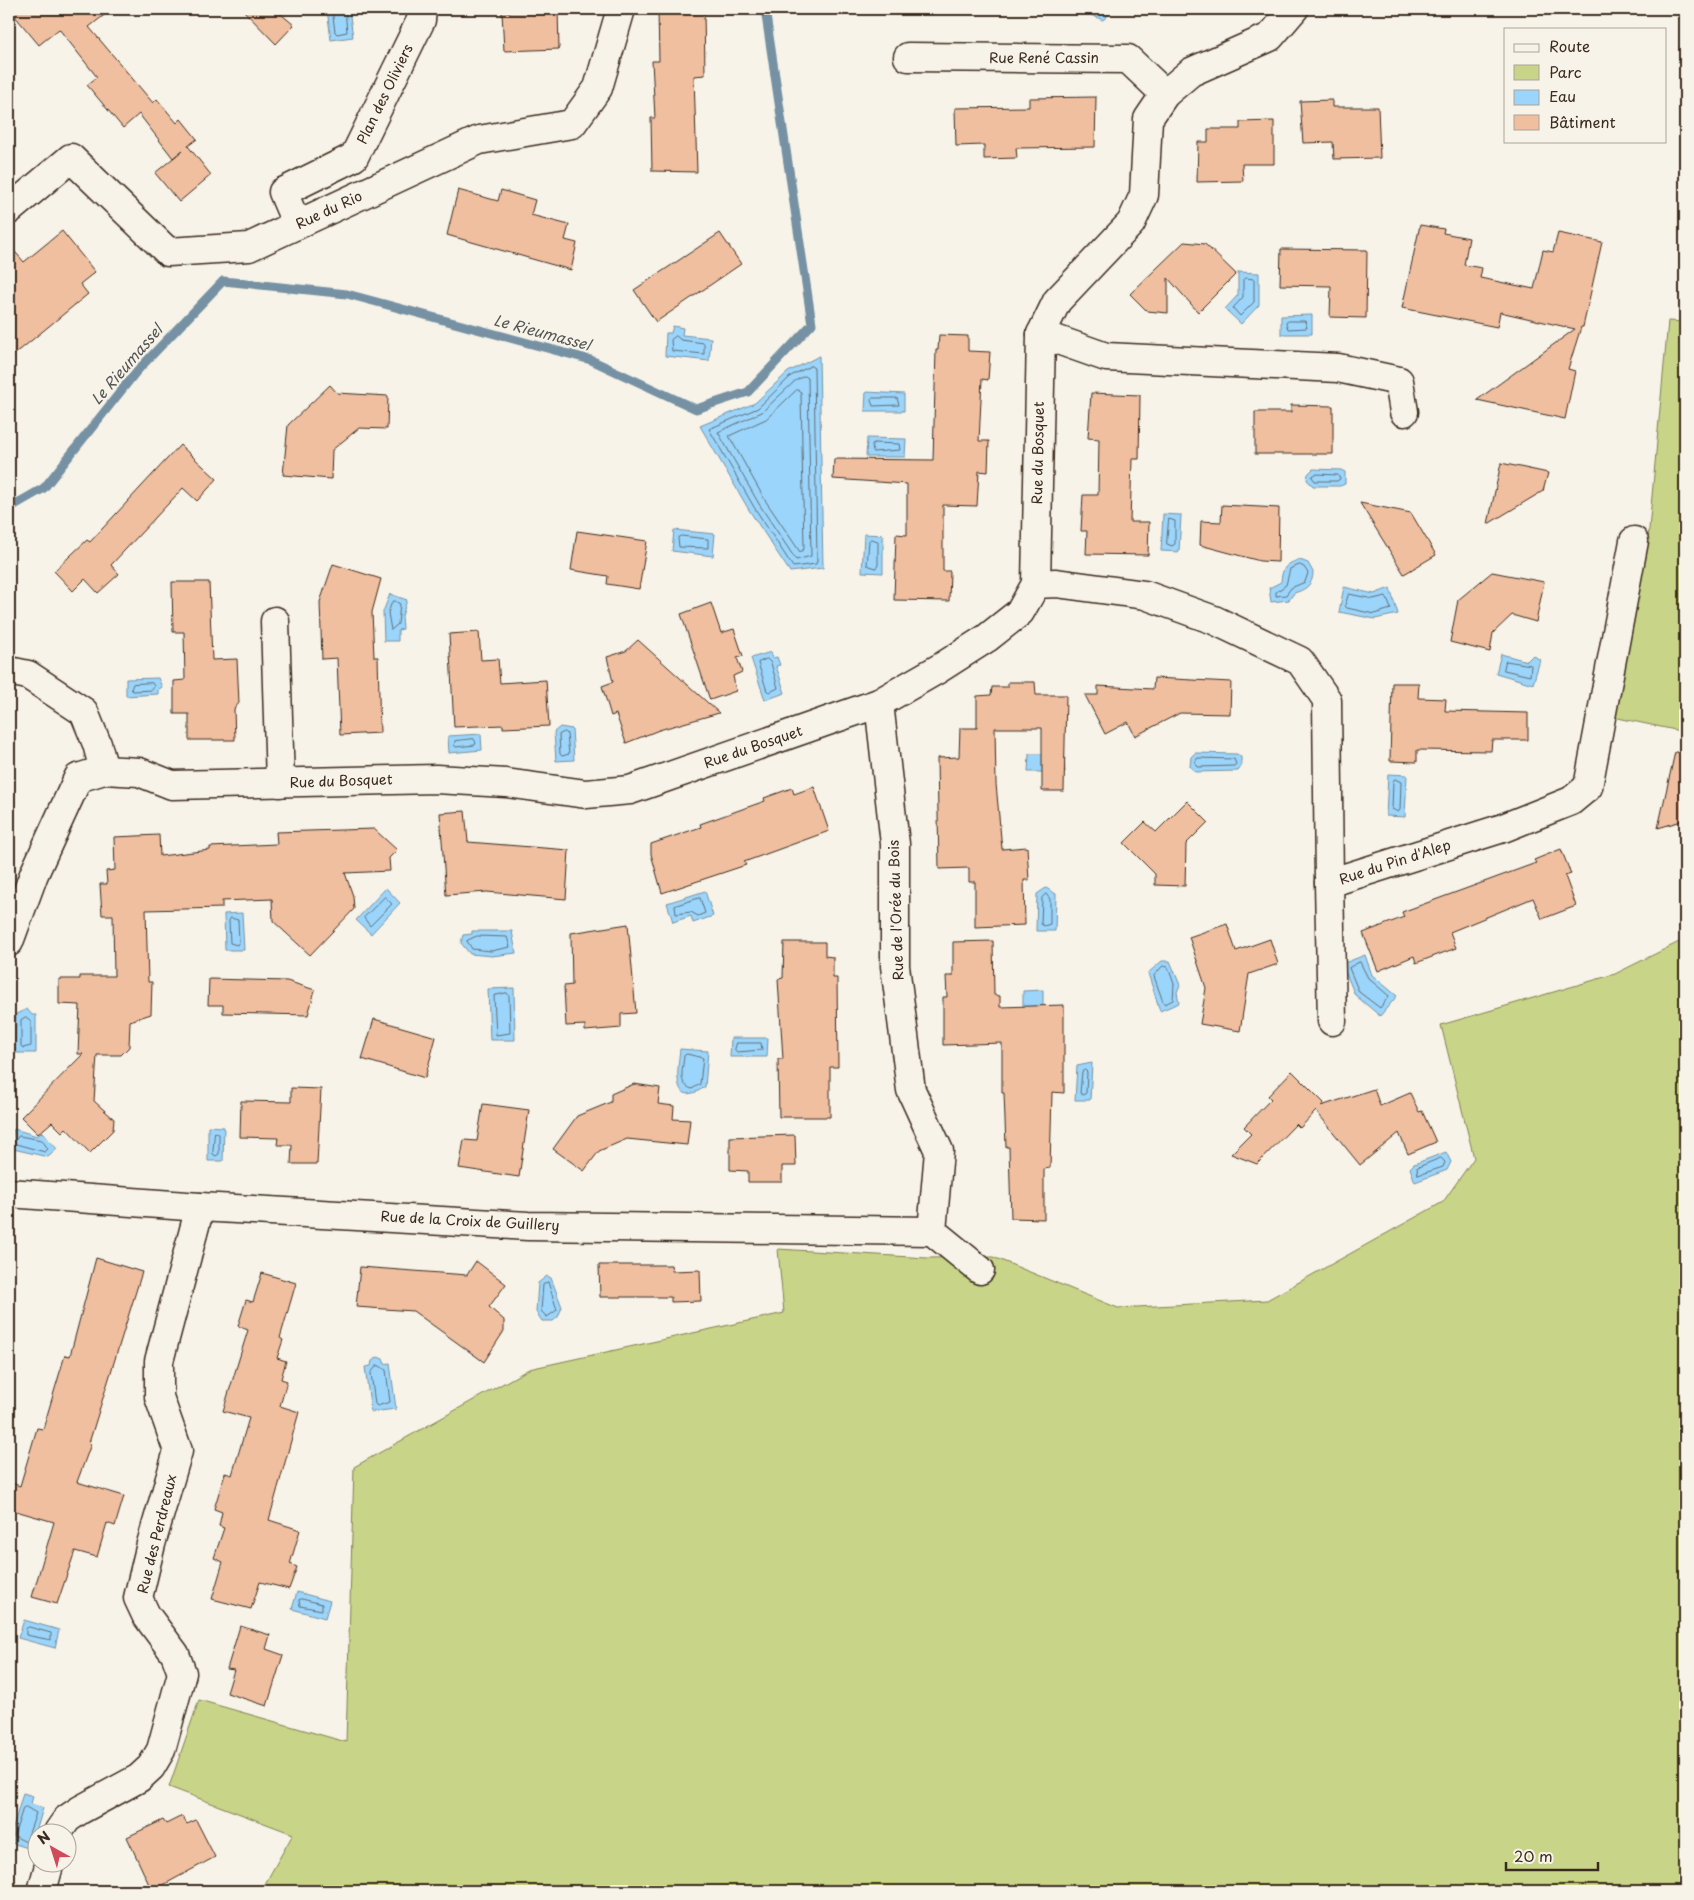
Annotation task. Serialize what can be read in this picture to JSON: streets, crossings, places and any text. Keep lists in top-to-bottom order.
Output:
{
  "streets": {
    "street": [
      "Rue René Cassin",
      "Plan des Oliviers",
      "Rue du Rio",
      "Rue du Bosquet",
      "Rue du Pin d'Alep",
      "Rue de l'Orée du Bois",
      "Rue de la Croix de Guillery",
      "Rue des Perdreaux"
    ]
  },
  "crossings": [
    ["Rue René Cassin", "Rue du Bosquet"],
    ["Plan des Oliviers", "Rue du Rio"],
    ["Rue du Bosquet", "Rue du Pin d'Alep"],
    ["Rue du Bosquet", "Rue de l'Orée du Bois"],
    ["Rue de l'Orée du Bois", "Rue de la Croix de Guillery"],
    ["Rue de la Croix de Guillery", "Rue des Perdreaux"]
  ],
  "water": ["Le Rieumassel"],
  "legend": [
    "Route",
    "Parc",
    "Eau",
    "Bâtiment"
  ],
  "scale_bar": "20 m",
  "north": "top left"
}
